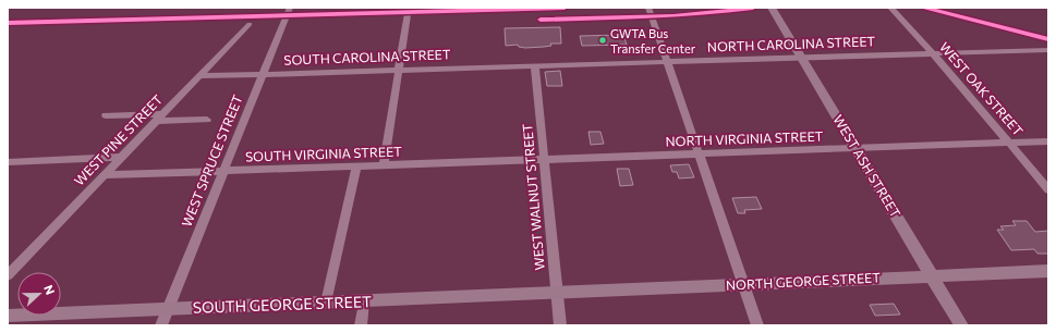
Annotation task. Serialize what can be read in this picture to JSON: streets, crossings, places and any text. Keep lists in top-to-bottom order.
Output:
{
  "streets": {
    "main road": ["WEST ASH STREET", "NORTH GEORGE STREET", "SOUTH GEORGE STREET"],
    "street": [
      "NORTH CAROLINA STREET",
      "SOUTH CAROLINA STREET",
      "WEST OAK STREET",
      "NORTH VIRGINIA STREET",
      "WEST PINE STREET",
      "SOUTH VIRGINIA STREET",
      "WEST SPRUCE STREET",
      "WEST WALNUT STREET"
    ]
  },
  "crossings": [
    ["NORTH CAROLINA STREET", "SOUTH CAROLINA STREET"],
    ["NORTH CAROLINA STREET", "WEST OAK STREET"],
    ["NORTH CAROLINA STREET", "WEST ASH STREET"],
    ["NORTH CAROLINA STREET", "WEST WALNUT STREET"],
    ["SOUTH CAROLINA STREET", "WEST PINE STREET"],
    ["SOUTH CAROLINA STREET", "WEST SPRUCE STREET"],
    ["SOUTH CAROLINA STREET", "WEST WALNUT STREET"],
    ["WEST OAK STREET", "NORTH VIRGINIA STREET"],
    ["NORTH VIRGINIA STREET", "SOUTH VIRGINIA STREET"],
    ["NORTH VIRGINIA STREET", "WEST ASH STREET"],
    ["NORTH VIRGINIA STREET", "WEST WALNUT STREET"],
    ["WEST PINE STREET", "SOUTH VIRGINIA STREET"],
    ["SOUTH VIRGINIA STREET", "WEST SPRUCE STREET"],
    ["SOUTH VIRGINIA STREET", "WEST WALNUT STREET"],
    ["WEST SPRUCE STREET", "SOUTH GEORGE STREET"],
    ["WEST ASH STREET", "NORTH GEORGE STREET"],
    ["WEST WALNUT STREET", "NORTH GEORGE STREET"],
    ["WEST WALNUT STREET", "SOUTH GEORGE STREET"],
    ["NORTH GEORGE STREET", "SOUTH GEORGE STREET"]
  ],
  "places": ["GWTA Bus Transfer Center"],
  "north": "right"
}
